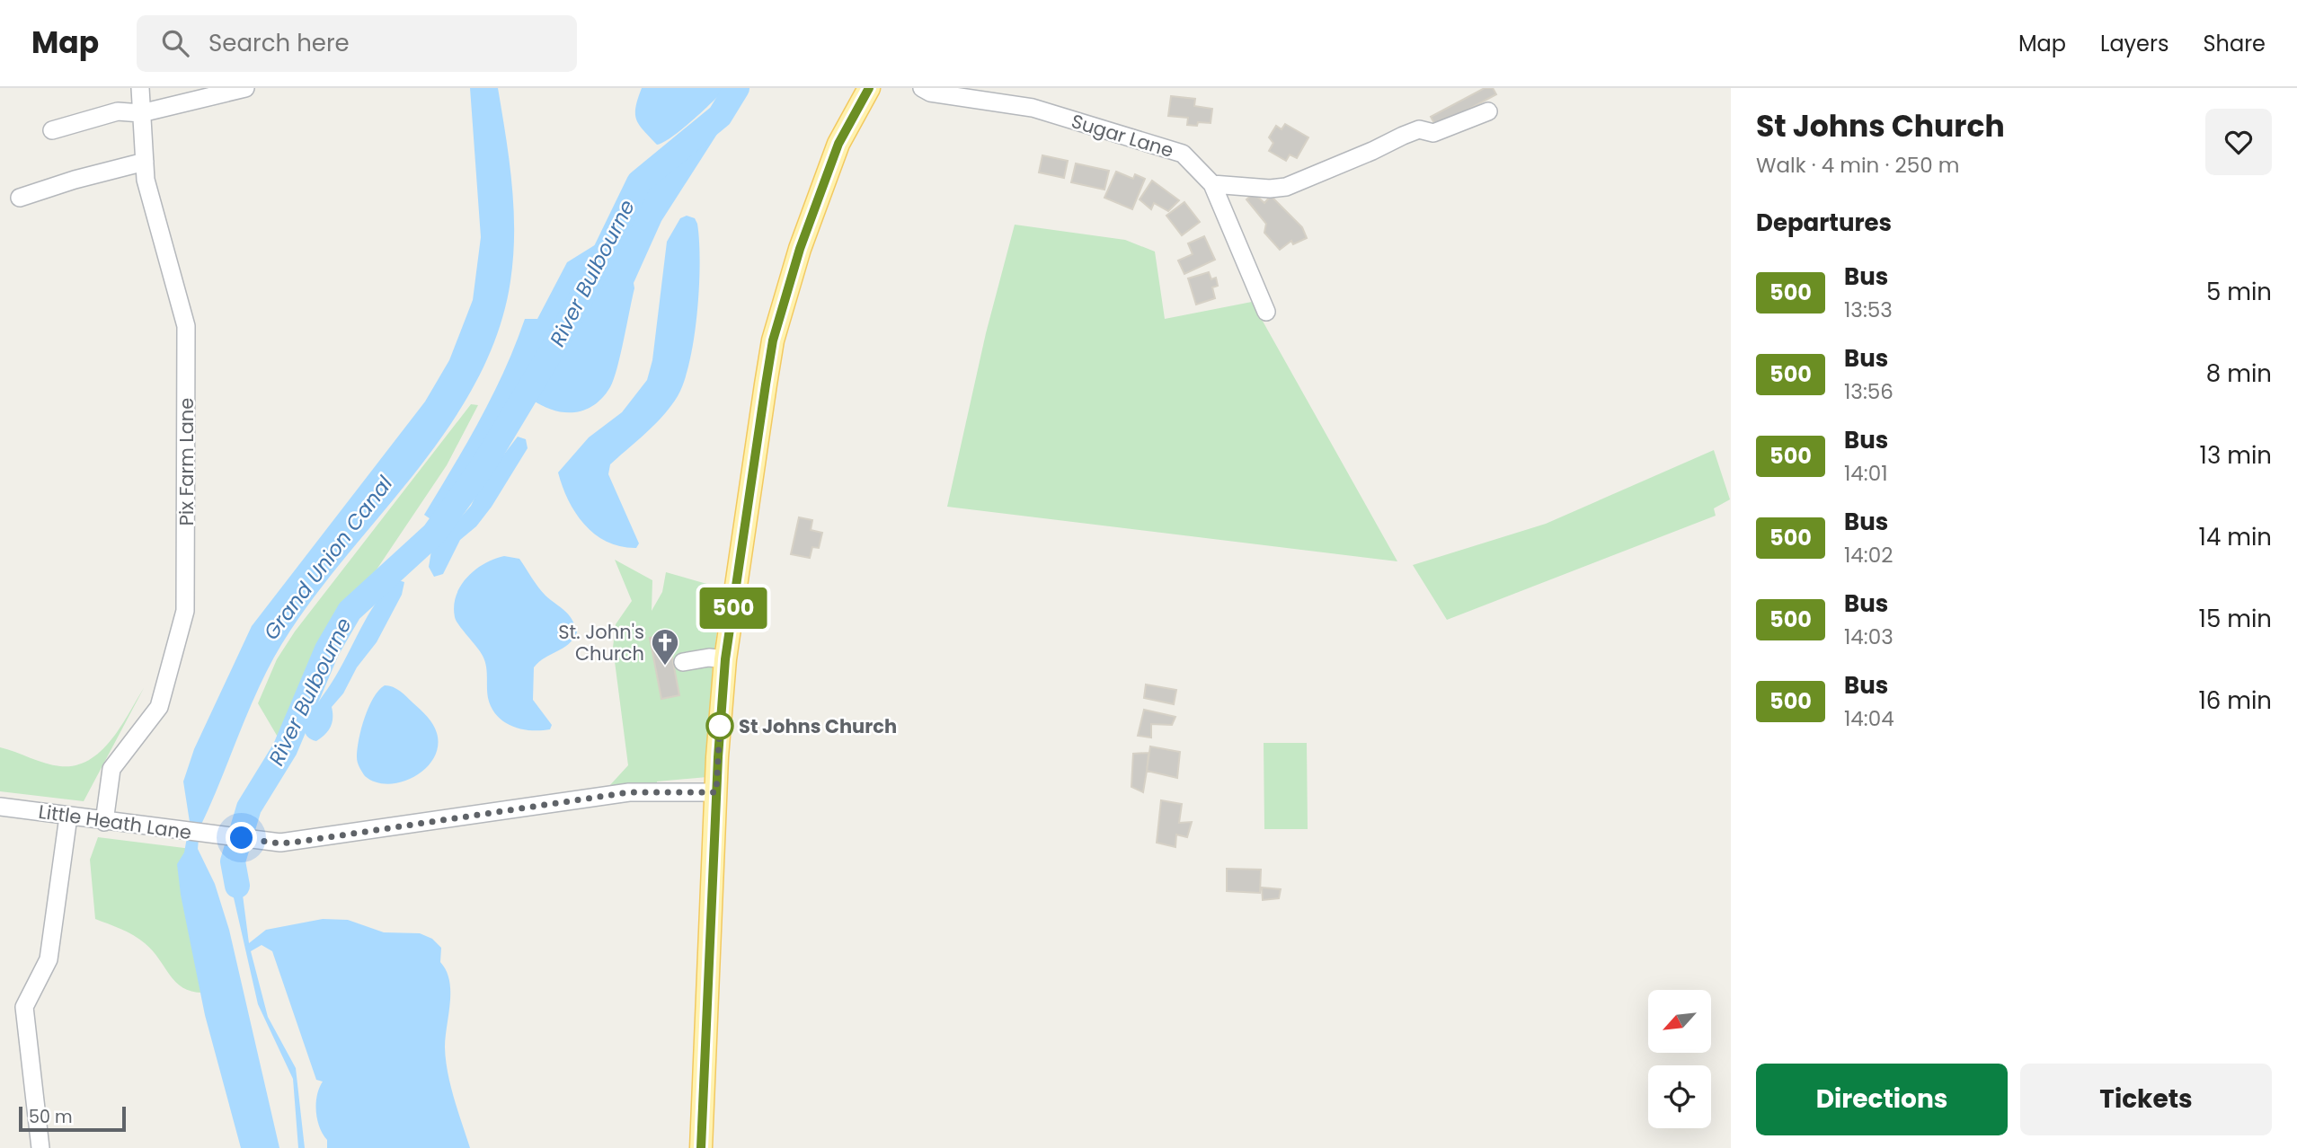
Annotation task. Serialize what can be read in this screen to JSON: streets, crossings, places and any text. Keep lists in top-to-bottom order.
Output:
{
  "streets": {
    "street": ["Sugar Lane", "Pix Farm Lane", "Little Heath Lane"]
  },
  "crossings": [
    ["Pix Farm Lane", "Little Heath Lane"]
  ],
  "water": ["River Bulbourne", "Grand Union Canal"],
  "places": {
    "church": ["St. John's Church"],
    "other": ["St Johns Church"]
  },
  "lines": ["bus line 500"],
  "scale_bar": "50 m",
  "north": "bottom left",
  "page": {
    "header": "Map",
    "search": "Search here",
    "nav": ["Map", "Layers", "Share"],
    "on_map": "500",
    "heading": [
      ["St Johns Church", "Walk · 4 min · 250 m"],
      "Departures"
    ],
    "list": [
      {
        "mark": "500",
        "name": "Bus",
        "note": "13:53",
        "value": "5 min"
      },
      {
        "mark": "500",
        "name": "Bus",
        "note": "13:56",
        "value": "8 min"
      },
      {
        "mark": "500",
        "name": "Bus",
        "note": "14:01",
        "value": "13 min"
      },
      {
        "mark": "500",
        "name": "Bus",
        "note": "14:02",
        "value": "14 min"
      },
      {
        "mark": "500",
        "name": "Bus",
        "note": "14:03",
        "value": "15 min"
      },
      {
        "mark": "500",
        "name": "Bus",
        "note": "14:04",
        "value": "16 min"
      }
    ],
    "buttons": ["Directions", "Tickets"],
    "scale": "50 m"
  }
}
